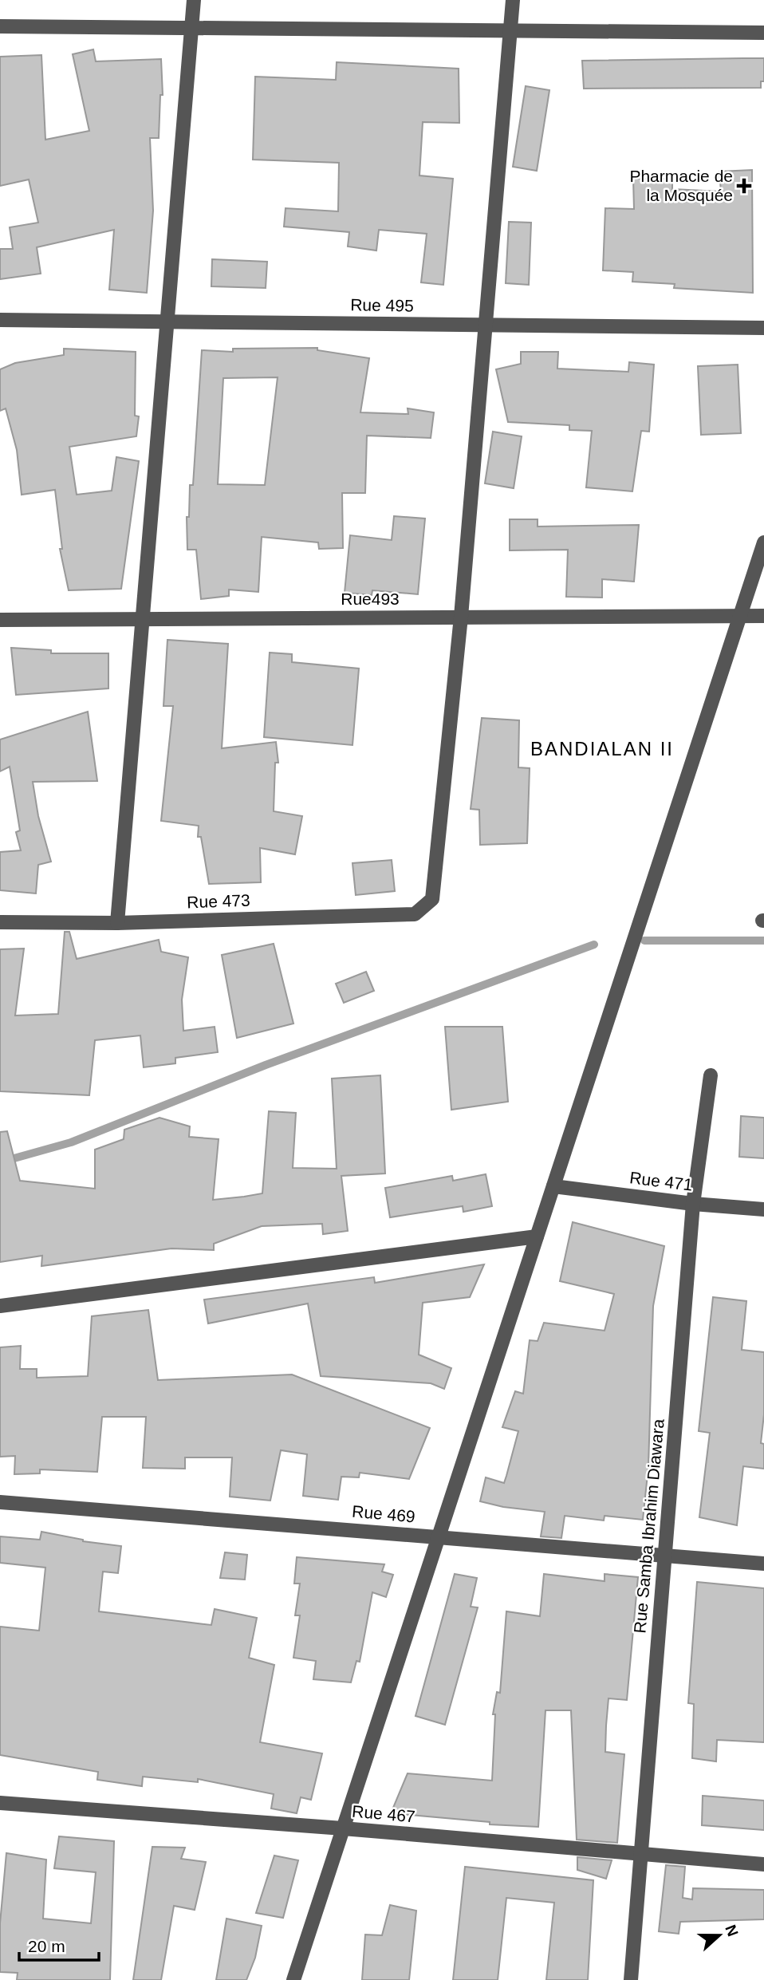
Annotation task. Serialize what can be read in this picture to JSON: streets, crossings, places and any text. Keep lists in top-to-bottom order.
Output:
{
  "streets": {
    "street": [
      "Rue 495",
      "Rue493",
      "Rue 473",
      "Rue 471",
      "Rue 469",
      "Rue Samba Ibrahim Diawara",
      "Rue 467"
    ]
  },
  "crossings": [
    ["Rue493", "Rue 473"],
    ["Rue 471", "Rue Samba Ibrahim Diawara"],
    ["Rue 469", "Rue Samba Ibrahim Diawara"],
    ["Rue Samba Ibrahim Diawara", "Rue 467"]
  ],
  "districts": ["BANDIALAN II"],
  "places": {
    "health": ["Pharmacie de la Mosquée"]
  },
  "scale_bar": "20 m",
  "north": "right"
}
